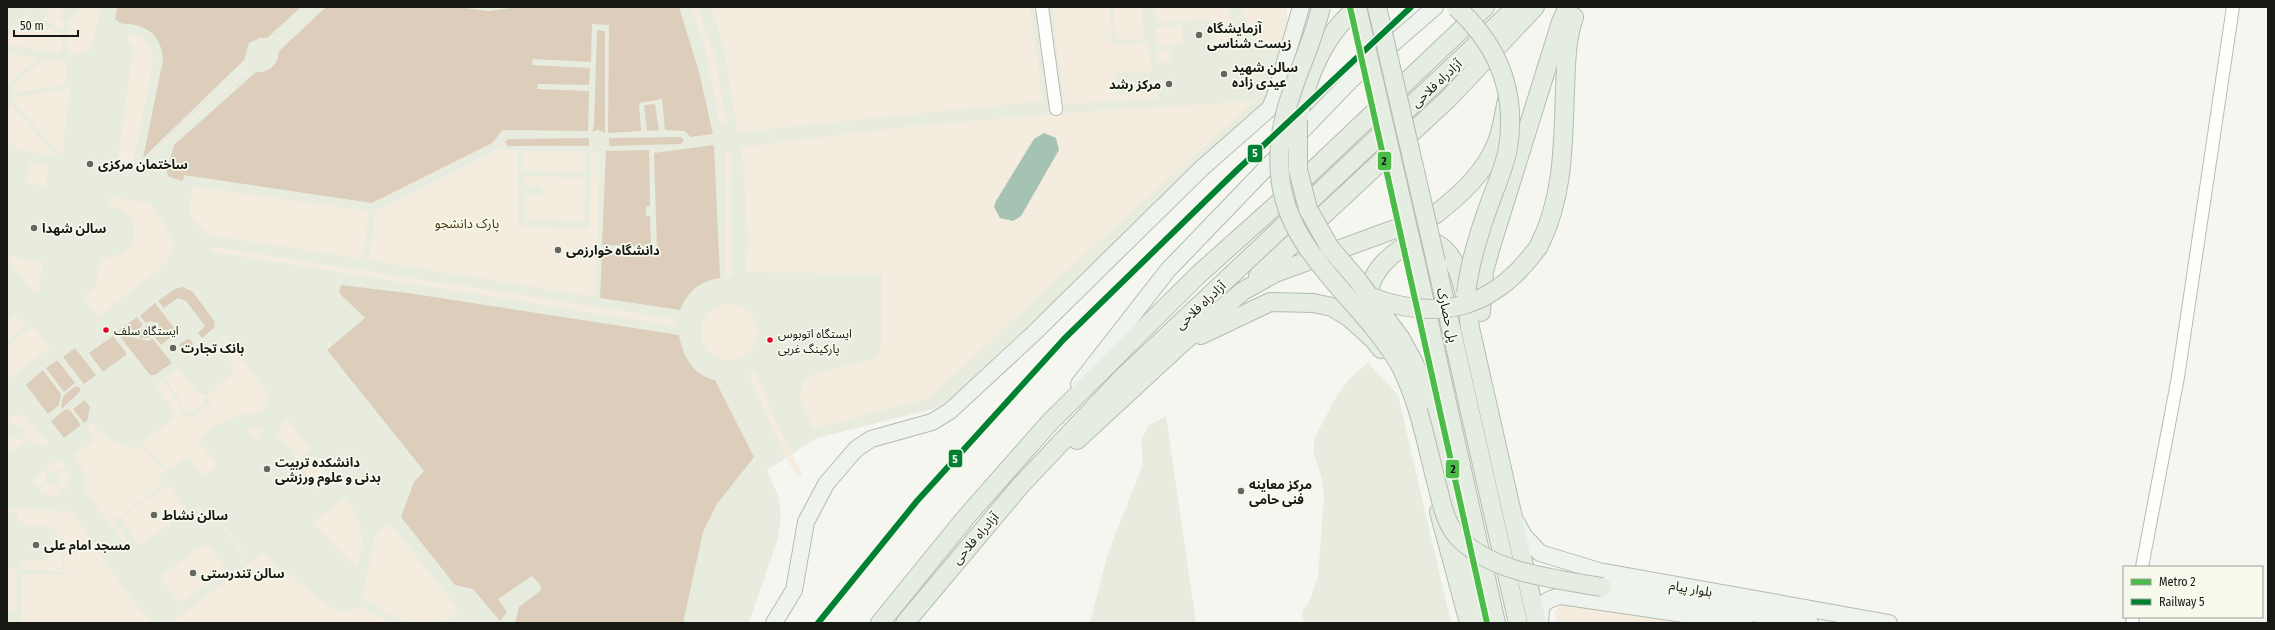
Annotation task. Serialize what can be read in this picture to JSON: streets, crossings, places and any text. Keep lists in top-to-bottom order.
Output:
{
  "streets": {
    "highway": ["آزادراه فلاحی", "پل حصارک"],
    "main road": ["بلوار پیام"]
  },
  "parks": ["پارک دانشجو"],
  "places": [
    "آزمایشگاه زیست شناسی",
    "سالن شهید عیدی زاده",
    "مرکز رشد",
    "ساختمان مرکزی",
    "سالن شهدا",
    "دانشگاه خوارزمی",
    "ایستگاه سلف",
    "ایستگاه اتوبوس پارکینگ غربی",
    "بانک تجارت",
    "دانشکده تربیت بدنی و علوم ورزشی",
    "مرکز معاینه فنی حامی",
    "سالن نشاط",
    "مسجد امام علی",
    "سالن تندرستی"
  ],
  "lines": ["metro line 2", "rail line 5"],
  "legend": ["Metro 2", "Railway 5"],
  "scale_bar": "50 m"
}
